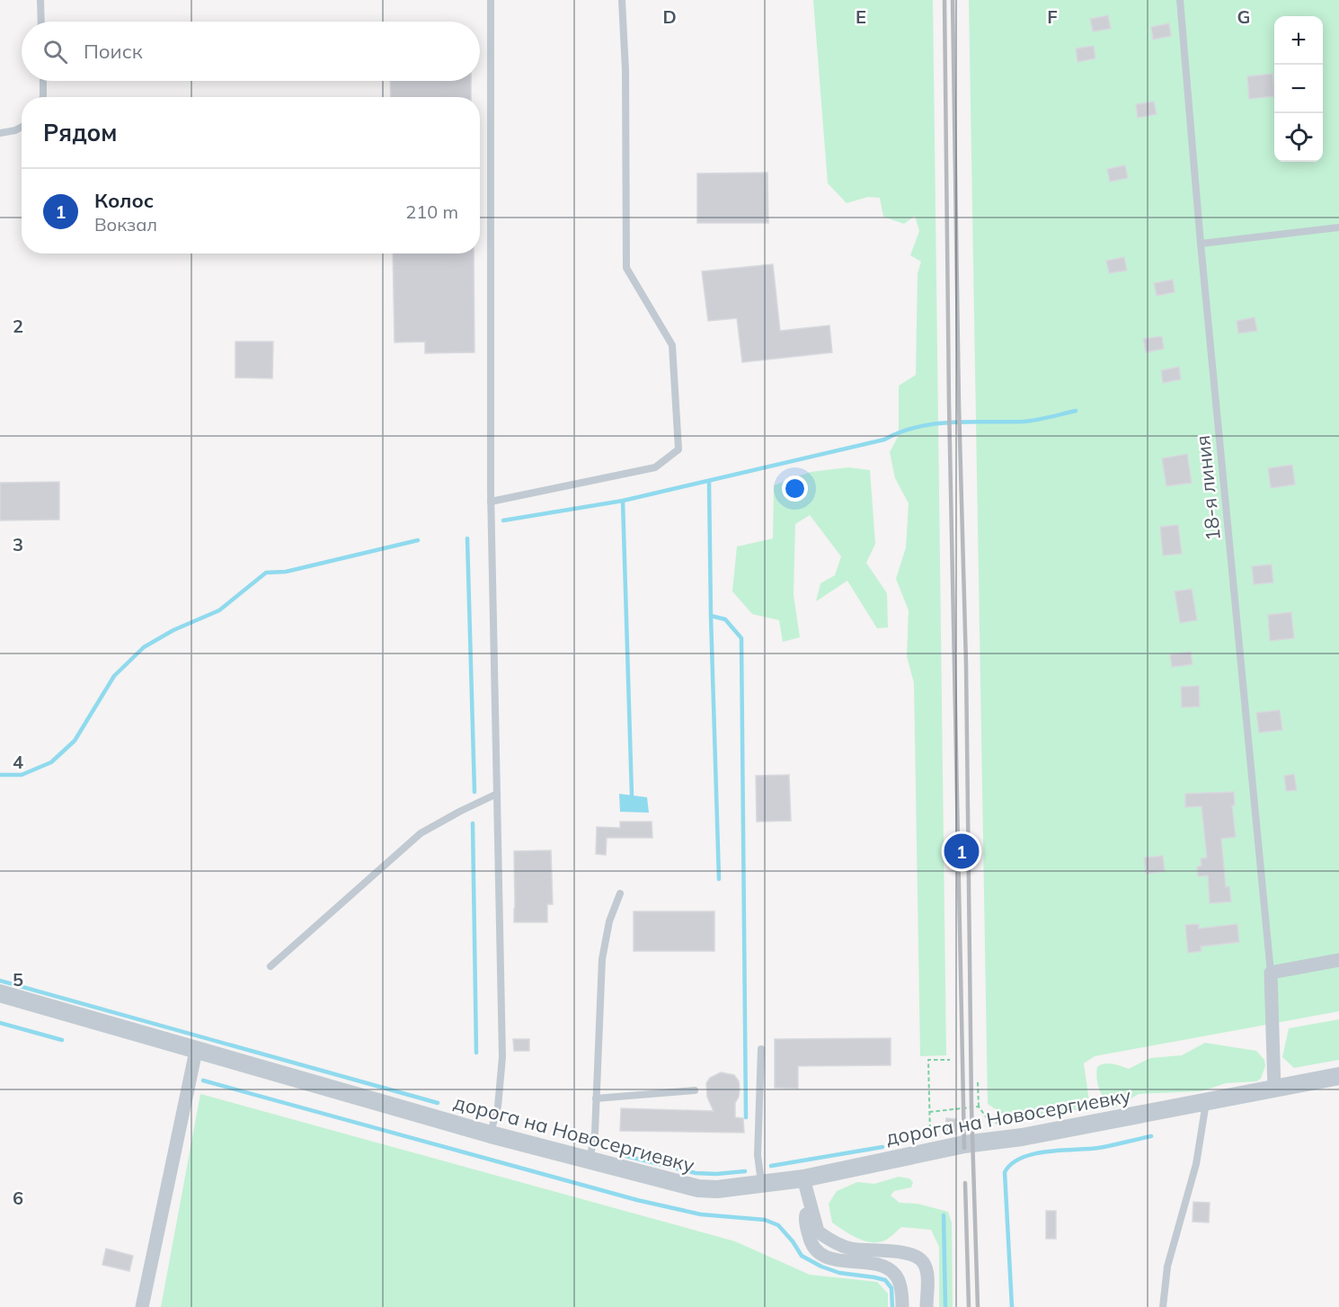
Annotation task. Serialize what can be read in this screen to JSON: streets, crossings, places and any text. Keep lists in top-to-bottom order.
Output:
{
  "streets": {
    "street": ["дорога на Новосергиевку"],
    "lane": ["18-я линия"]
  },
  "page": {
    "map_buttons": ["+", "−"],
    "search": "Поиск",
    "heading": "Рядом",
    "list": [
      {
        "mark": "1",
        "name": "Колос",
        "note": "Вокзал",
        "value": "210 m"
      }
    ],
    "pins": "1"
  },
  "grid": {
    "columns": [
      "D",
      "E",
      "F",
      "G"
    ],
    "rows": [
      "2",
      "3",
      "4",
      "5",
      "6"
    ]
  }
}
